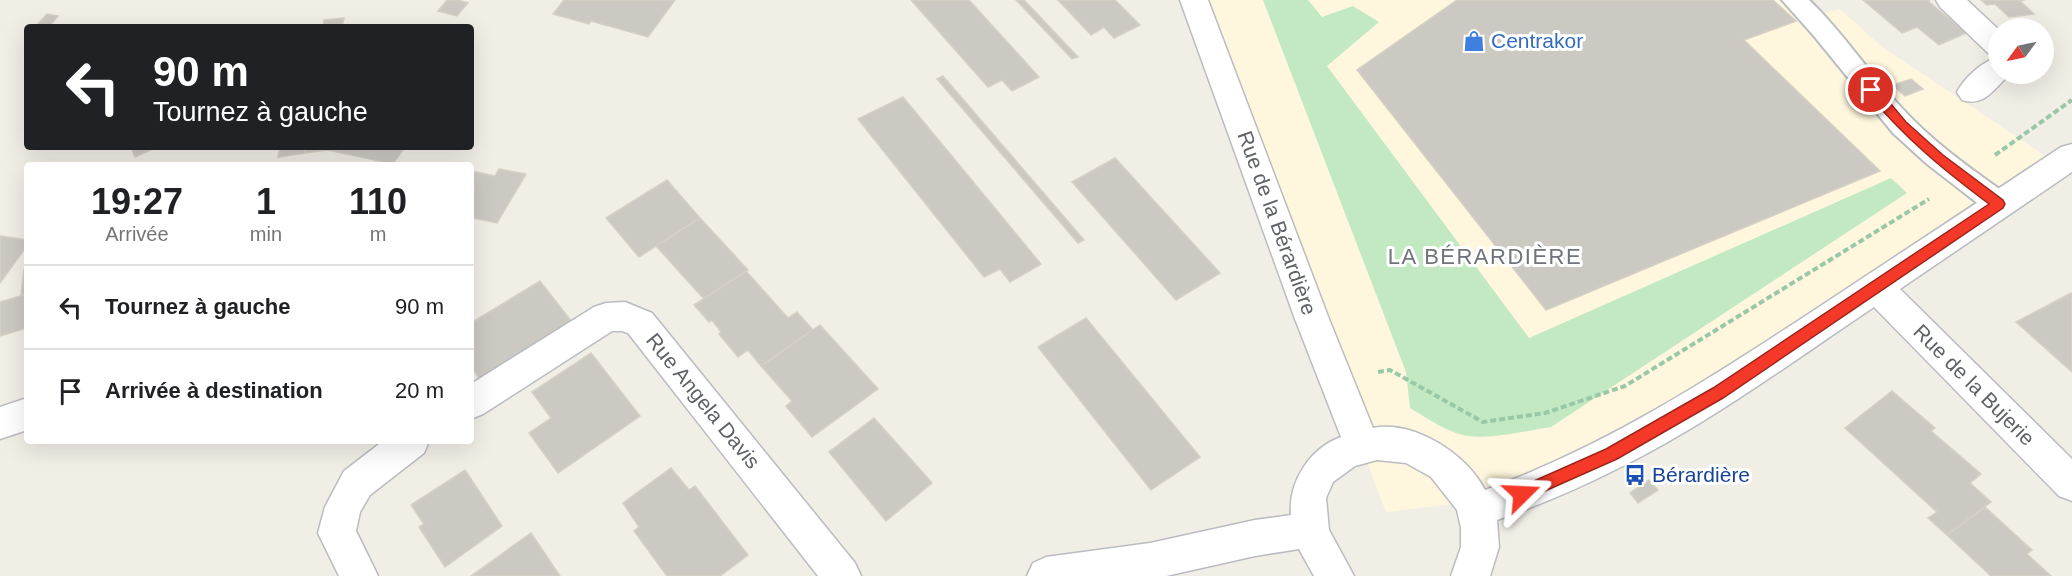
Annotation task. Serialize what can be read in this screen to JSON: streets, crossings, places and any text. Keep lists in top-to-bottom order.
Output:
{
  "streets": {
    "street": ["Rue de la Bérardière", "Rue de la Bujerie", "Rue Angela Davis"]
  },
  "districts": ["LA BÉRARDIÈRE"],
  "places": {
    "shop": ["Centrakor"],
    "bus stop": ["Bérardière"]
  },
  "north": "bottom left",
  "page": {
    "turn": ["90 m", "Tournez à gauche"],
    "eta": [
      "19:27",
      "Arrivée",
      "1",
      "min",
      "110",
      "m"
    ],
    "list": [
      {
        "name": "Tournez à gauche",
        "value": "90 m"
      },
      {
        "name": "Arrivée à destination",
        "value": "20 m"
      }
    ]
  }
}
